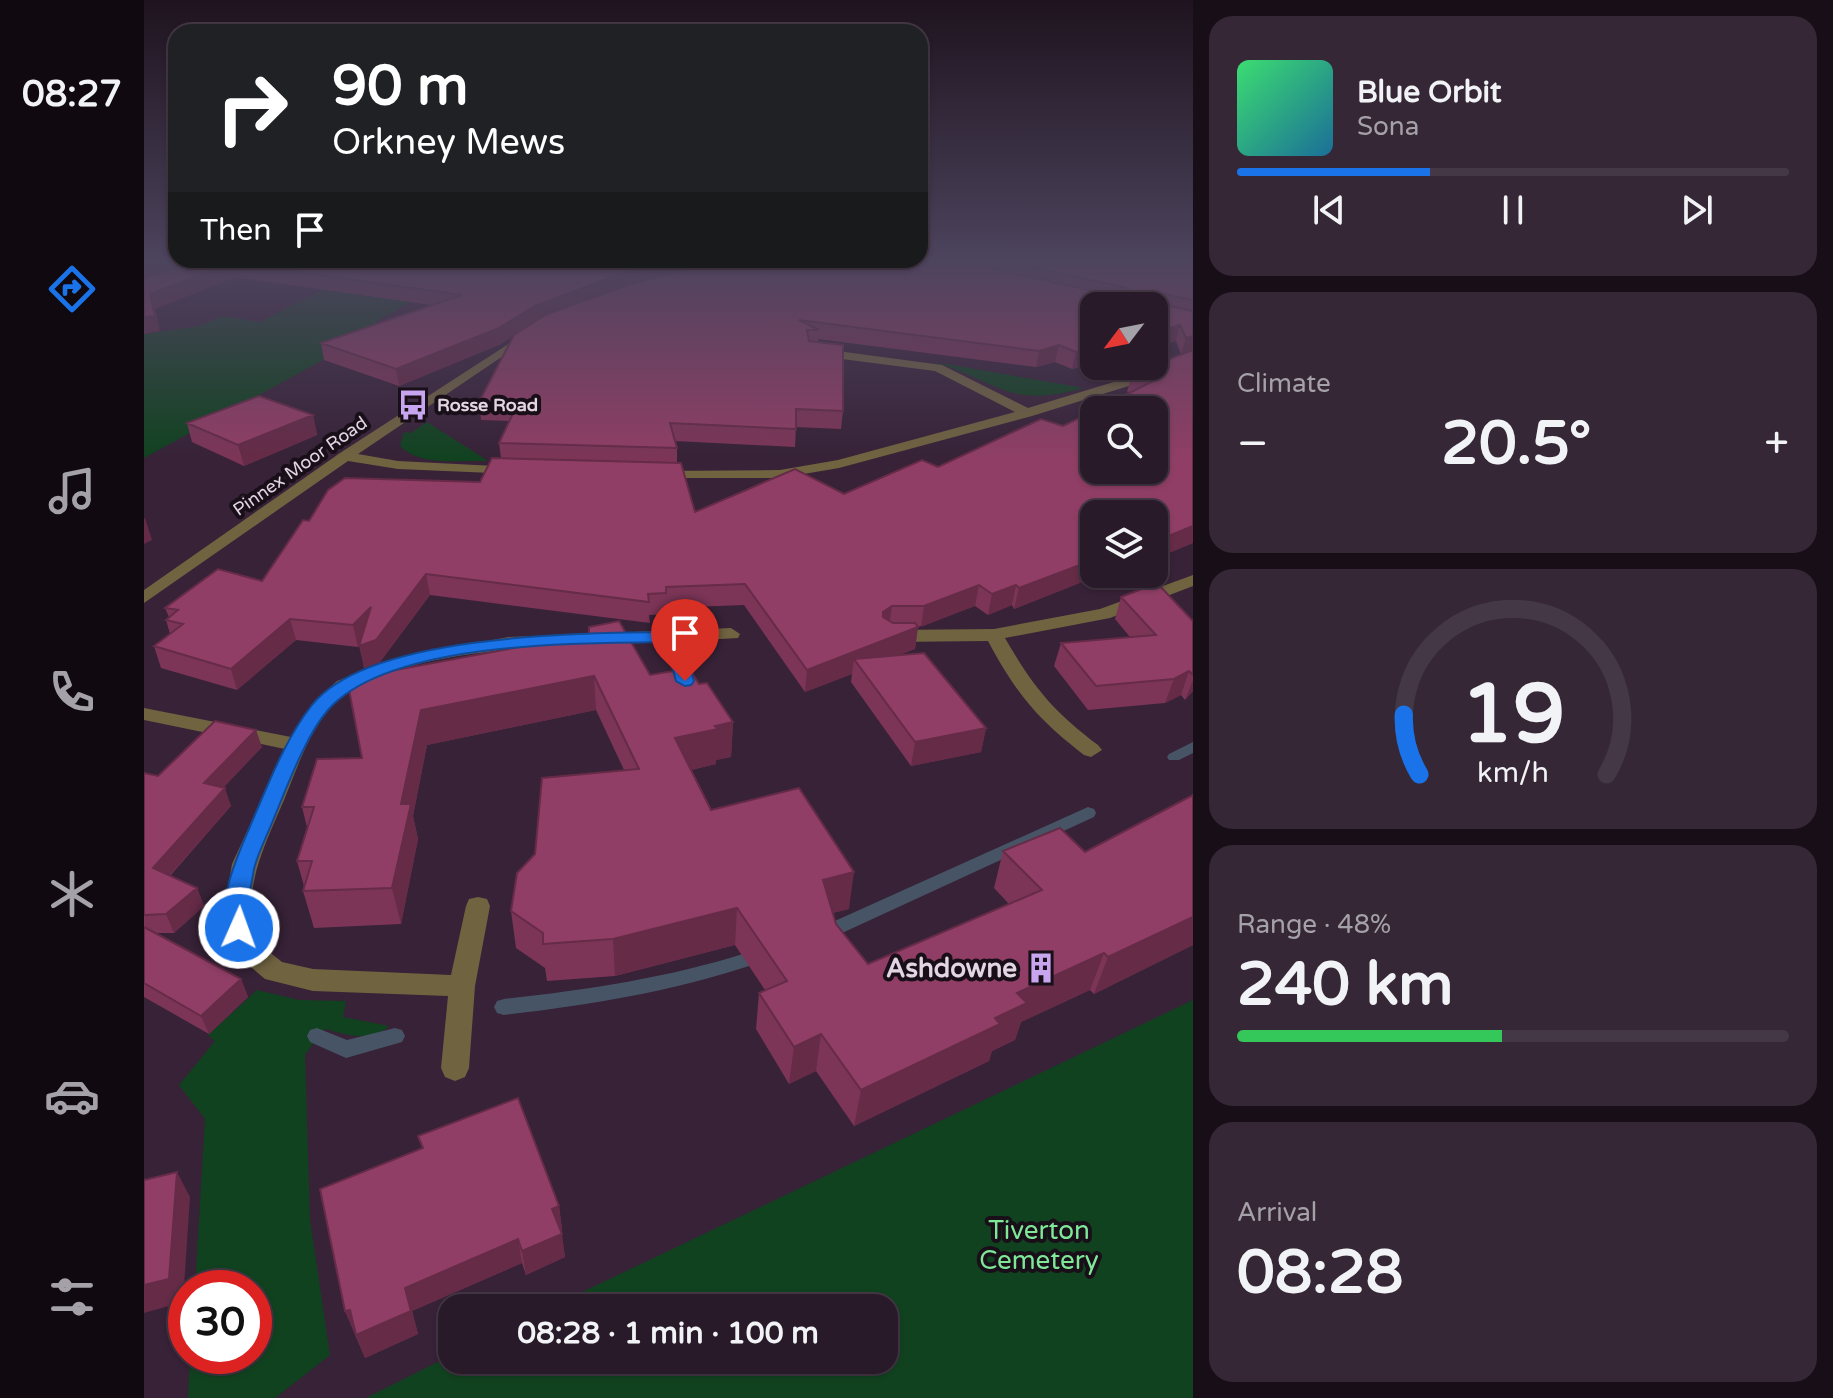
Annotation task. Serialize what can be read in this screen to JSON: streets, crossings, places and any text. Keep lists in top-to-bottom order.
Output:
{
  "streets": {
    "street": ["Pinnex Moor Road"]
  },
  "parks": ["Tiverton Cemetery"],
  "places": {
    "bus stop": ["Rosse Road"],
    "building": ["Ashdowne"]
  },
  "north": "bottom left",
  "page": {
    "tabs": "08:27",
    "turn": ["90 m", "Orkney Mews"],
    "song": ["Blue Orbit", "Sona"],
    "then": "Then",
    "tile": [
      "Climate",
      ["Range · 48%", "240 km"],
      ["Arrival", "08:28"]
    ],
    "heat": ["−", "20.5°", "+"],
    "limit": "30",
    "trip": "08:28 · 1 min · 100 m",
    "gauge": ["19", "km/h"]
  }
}
